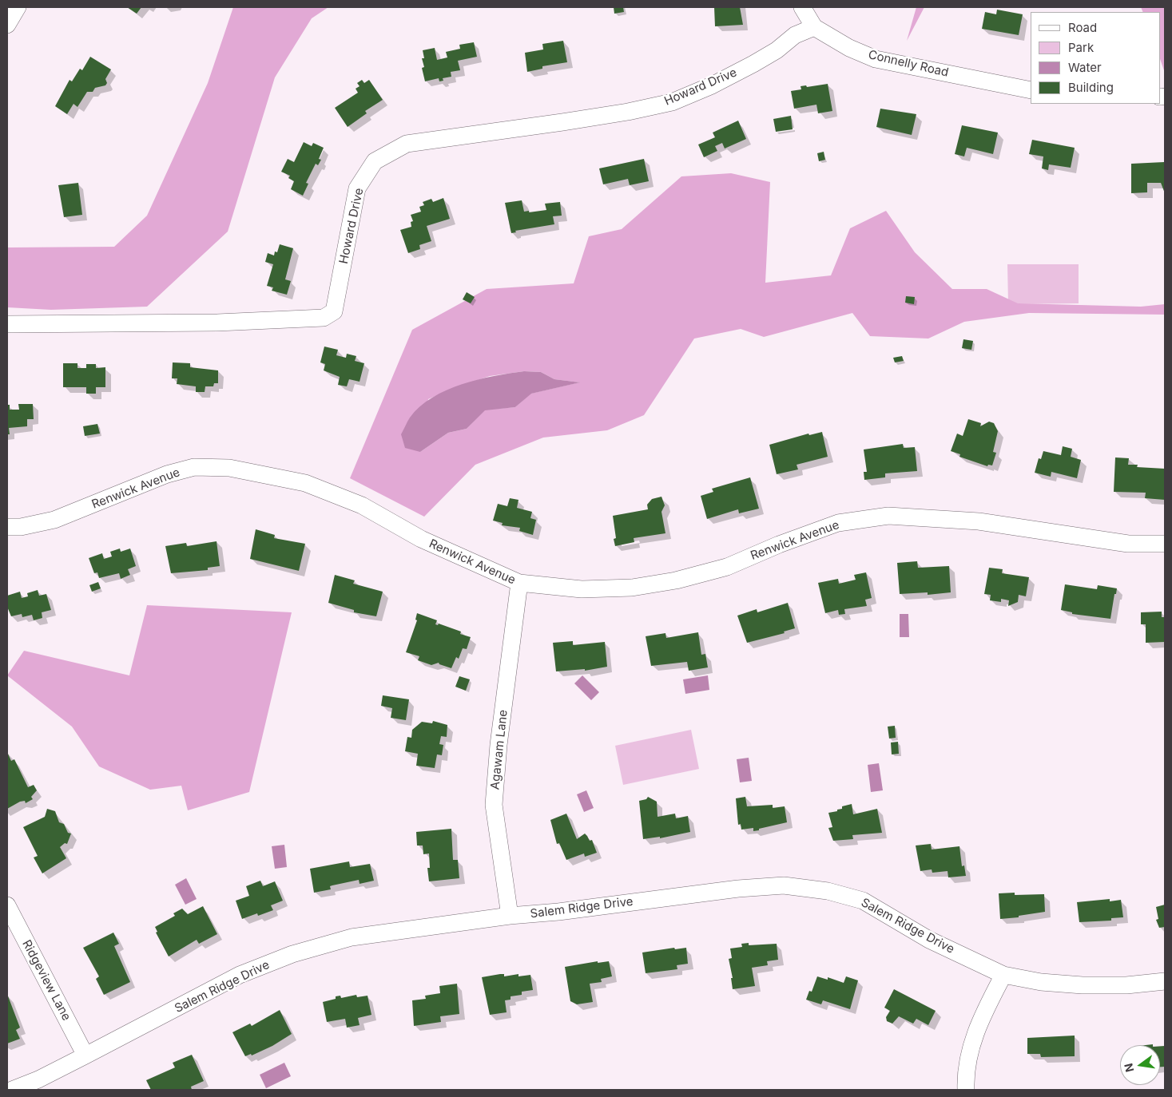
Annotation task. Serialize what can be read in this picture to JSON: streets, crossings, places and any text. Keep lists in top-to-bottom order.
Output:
{
  "streets": {
    "street": [
      "Connelly Road",
      "Howard Drive",
      "Renwick Avenue",
      "Agawam Lane",
      "Salem Ridge Drive",
      "Ridgeview Lane"
    ]
  },
  "crossings": [
    ["Connelly Road", "Howard Drive"],
    ["Renwick Avenue", "Agawam Lane"],
    ["Agawam Lane", "Salem Ridge Drive"],
    ["Salem Ridge Drive", "Ridgeview Lane"]
  ],
  "legend": [
    "Road",
    "Park",
    "Water",
    "Building"
  ],
  "north": "left"
}
